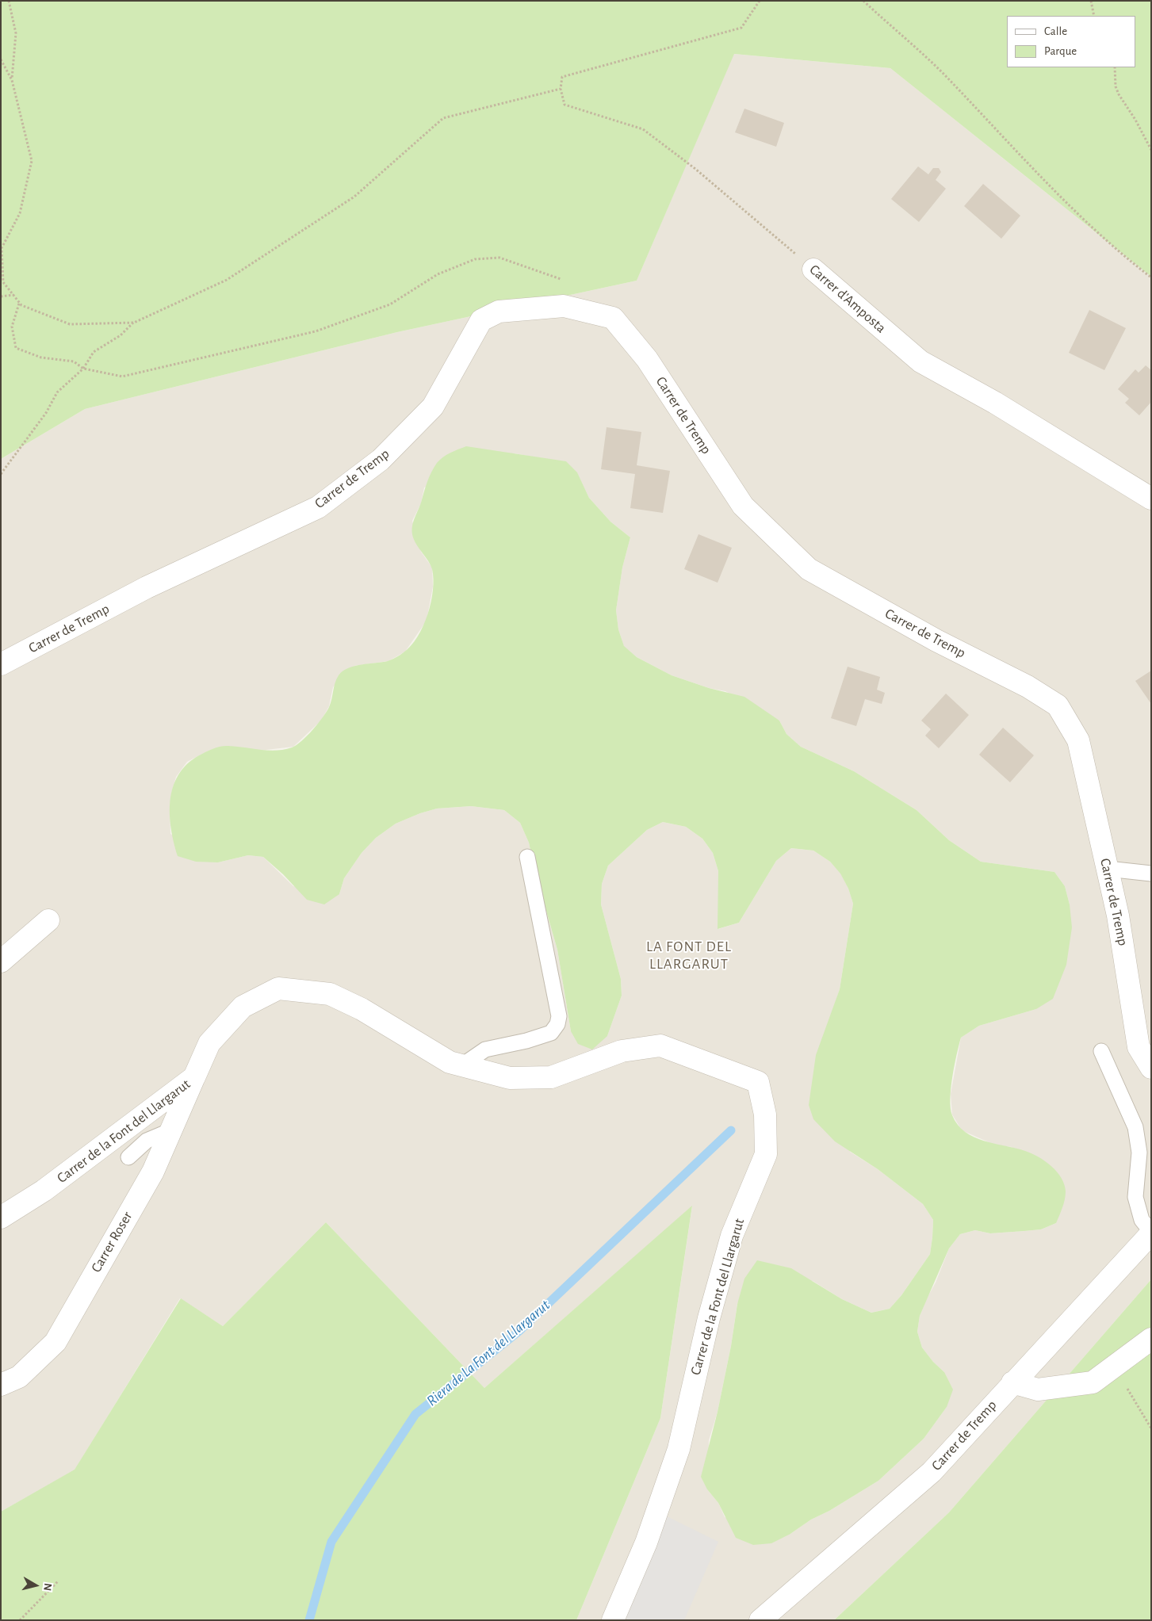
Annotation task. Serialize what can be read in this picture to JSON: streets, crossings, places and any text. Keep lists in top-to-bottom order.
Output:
{
  "streets": {
    "street": [
      "Carrer d'Amposta",
      "Carrer de Tremp",
      "Carrer de la Font del Llargarut",
      "Carrer Roser"
    ]
  },
  "crossings": [
    ["Carrer de la Font del Llargarut", "Carrer Roser"]
  ],
  "districts": ["LA FONT DEL LLARGARUT"],
  "water": ["Riera de La Font del Llargarut"],
  "legend": ["Calle", "Parque"],
  "north": "right"
}
